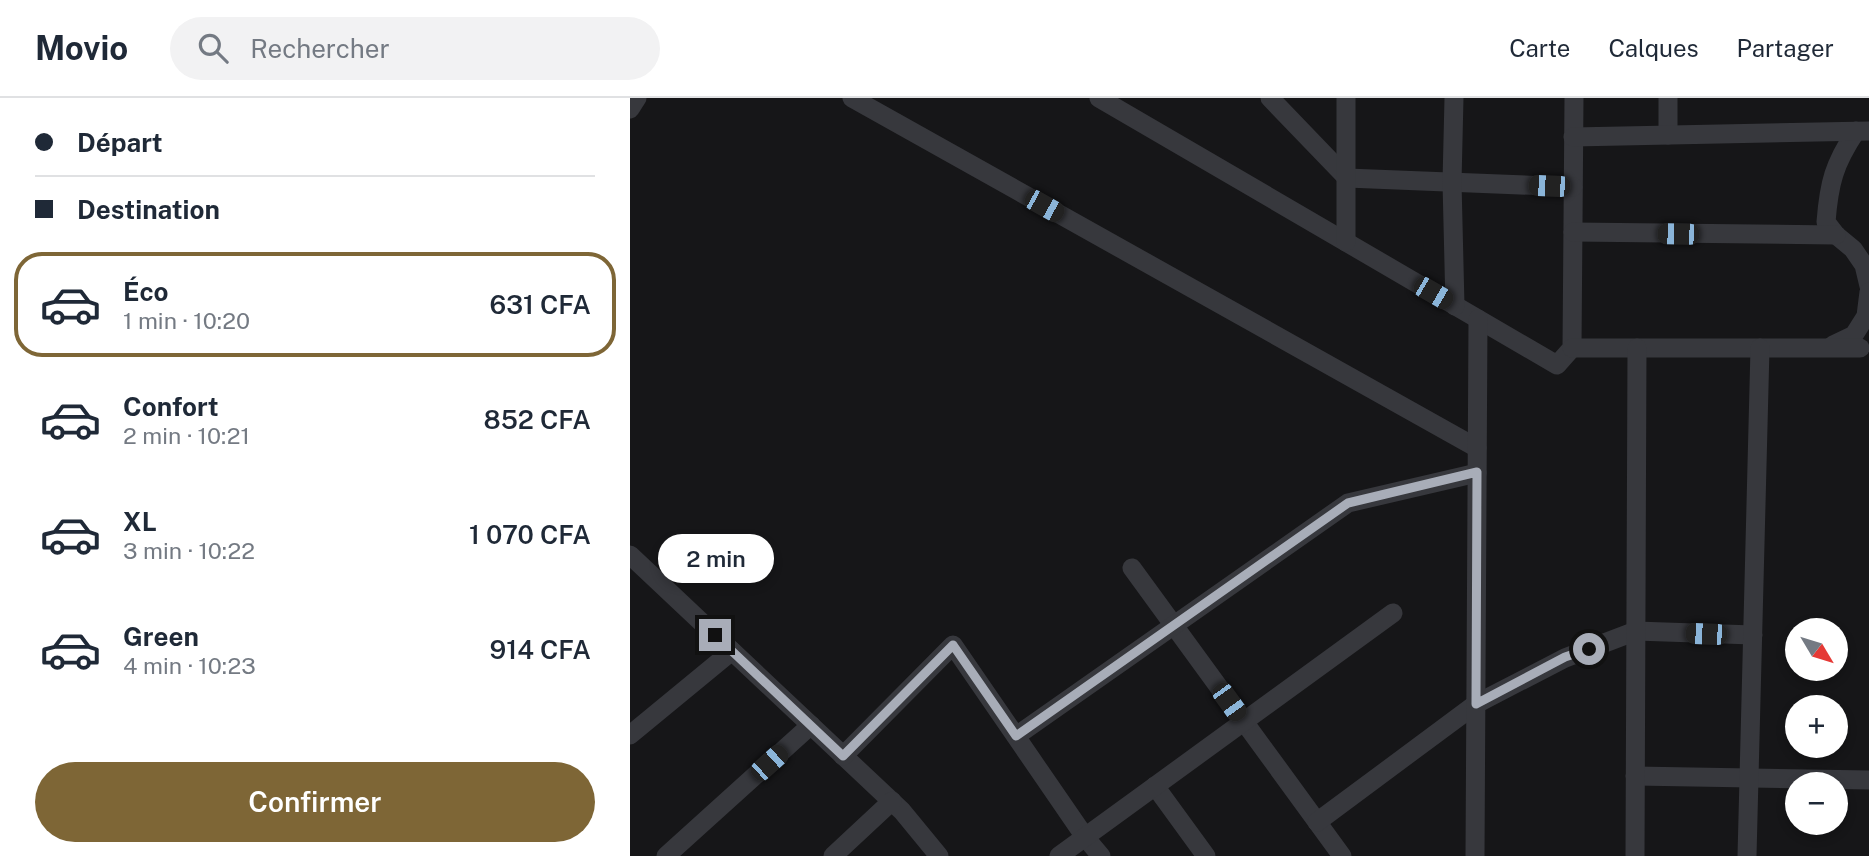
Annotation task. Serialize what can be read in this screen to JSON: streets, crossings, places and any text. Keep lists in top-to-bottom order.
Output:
{
  "north": "bottom right",
  "page": {
    "header": "Movio",
    "search": "Rechercher",
    "nav": ["Carte", "Calques", "Partager"],
    "banner": ["Départ", "Destination"],
    "list": [
      {
        "name": "Éco",
        "note": "1 min · 10:20",
        "value": "631 CFA"
      },
      {
        "name": "Confort",
        "note": "2 min · 10:21",
        "value": "852 CFA"
      },
      {
        "name": "XL",
        "note": "3 min · 10:22",
        "value": "1 070 CFA"
      },
      {
        "name": "Green",
        "note": "4 min · 10:23",
        "value": "914 CFA"
      }
    ],
    "bubble": "2 min",
    "map_buttons": ["+", "−"],
    "buttons": "Confirmer"
  }
}
